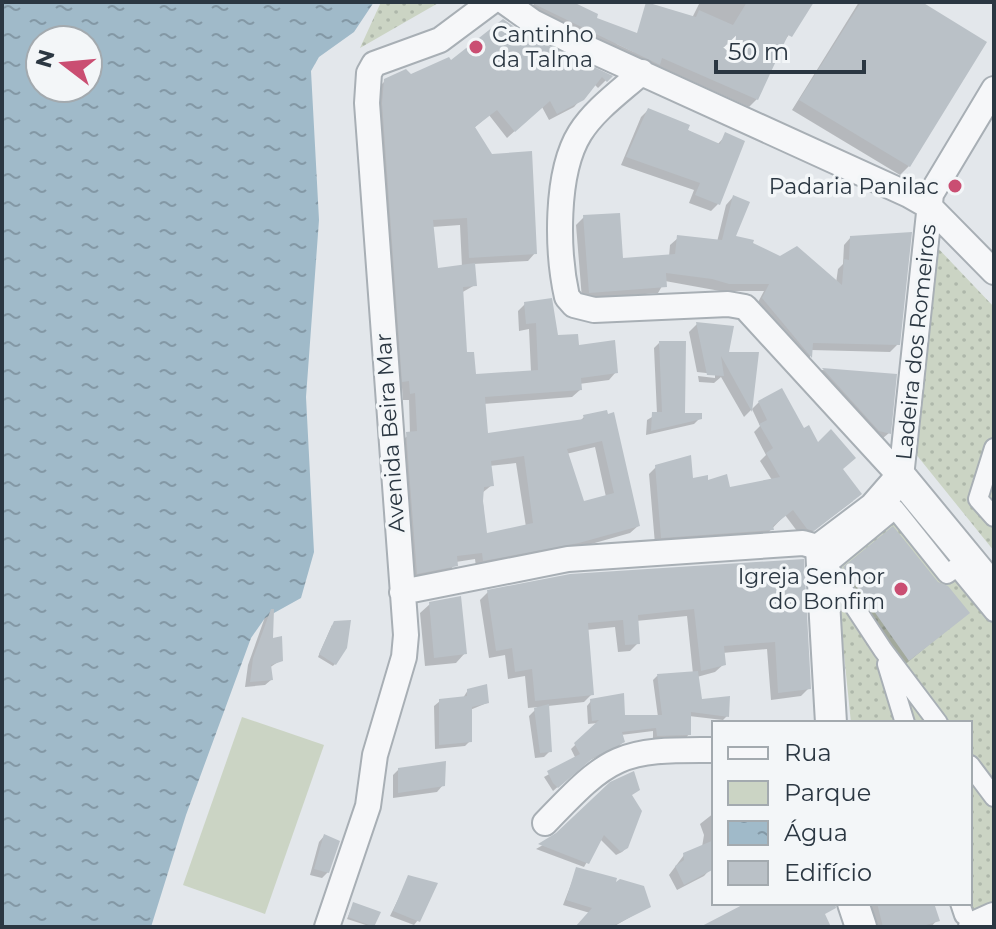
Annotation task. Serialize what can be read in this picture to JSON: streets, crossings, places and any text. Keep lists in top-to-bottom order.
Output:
{
  "streets": {
    "street": ["Ladeira dos Romeiros", "Avenida Beira Mar"]
  },
  "places": ["Cantinho da Talma", "Padaria Panilac", "Igreja Senhor do Bonfim"],
  "legend": [
    "Rua",
    "Parque",
    "Água",
    "Edifício"
  ],
  "scale_bar": "50 m",
  "north": "left"
}
